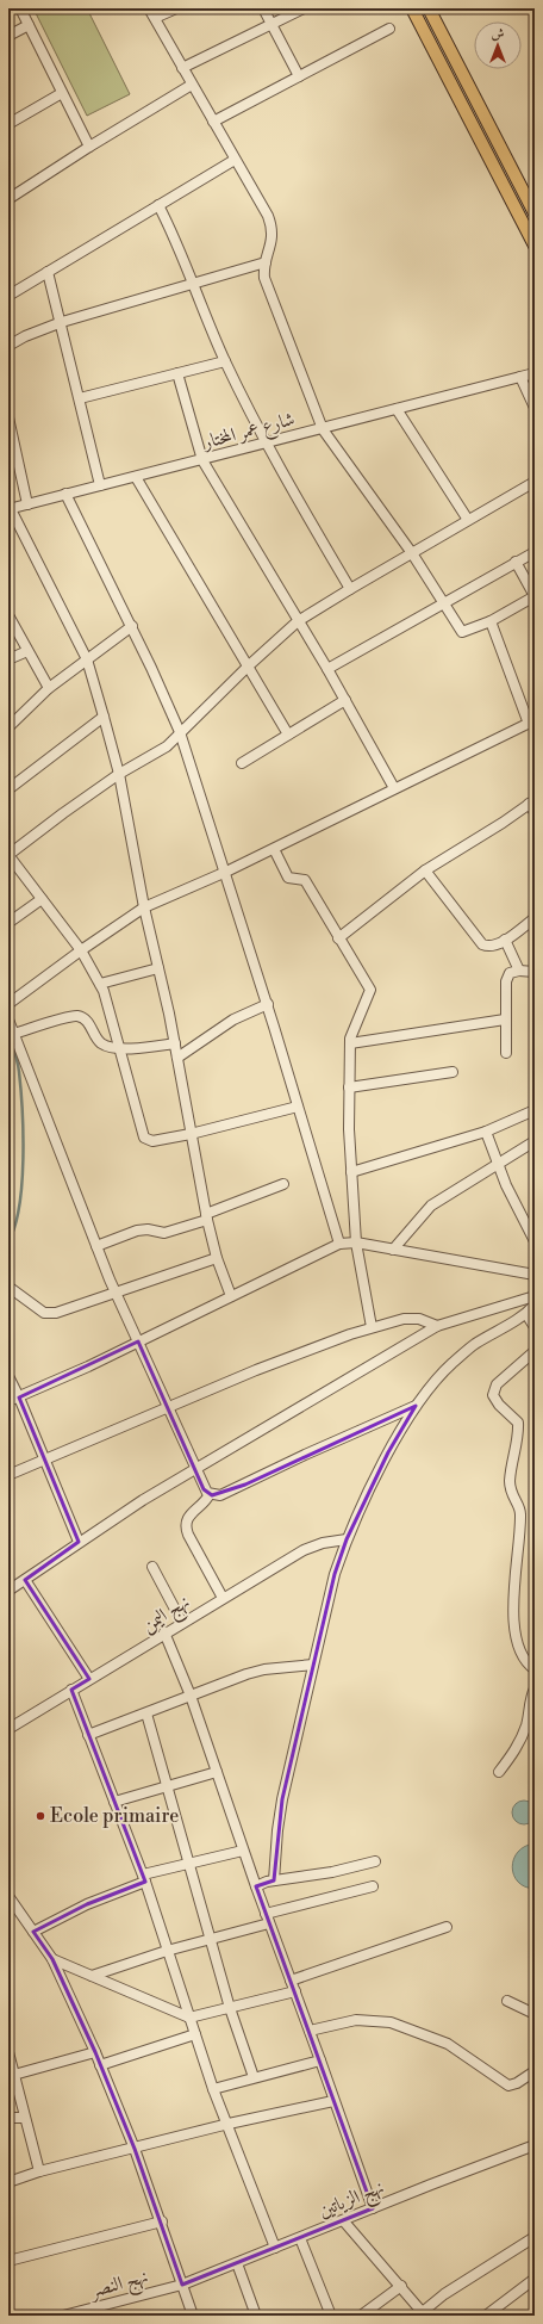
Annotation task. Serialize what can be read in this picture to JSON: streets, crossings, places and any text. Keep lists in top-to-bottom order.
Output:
{
  "streets": {
    "street": [
      "شارع عمر المختار",
      "نهج اليمن",
      "نهج الزياتين",
      "نهج النصر"
    ]
  },
  "crossings": [
    ["نهج الزياتين", "نهج النصر"]
  ],
  "places": ["Ecole primaire"],
  "north": "top"
}
